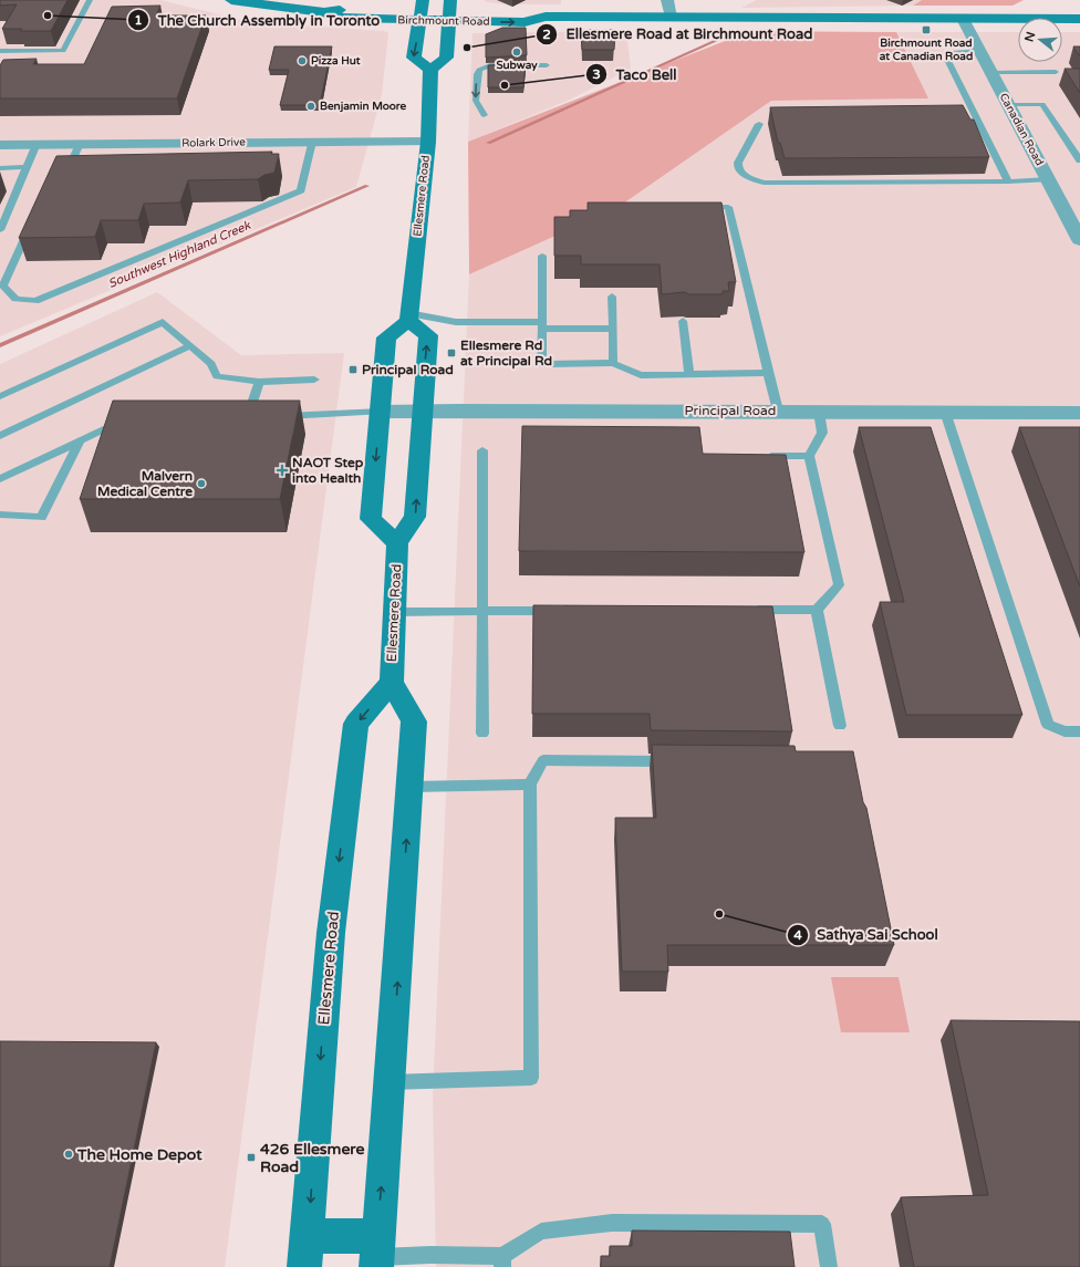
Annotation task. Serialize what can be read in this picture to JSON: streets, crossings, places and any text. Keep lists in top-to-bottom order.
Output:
{
  "streets": {
    "main road": ["Birchmount Road", "Ellesmere Road"],
    "street": ["Canadian Road", "Rolark Drive", "Principal Road"]
  },
  "crossings": [
    ["Birchmount Road", "Canadian Road"],
    ["Rolark Drive", "Ellesmere Road"]
  ],
  "water": ["Southwest Highland Creek"],
  "places": {
    "other": [
      "The Church Assembly in Toronto",
      "Ellesmere Road at Birchmount Road",
      "Subway",
      "Pizza Hut",
      "Taco Bell",
      "Benjamin Moore",
      "Malvern Medical Centre",
      "Sathya Sai School",
      "The Home Depot"
    ],
    "transit": [
      "Birchmount Road at Canadian Road",
      "Ellesmere Rd at Principal Rd",
      "Principal Road",
      "426 Ellesmere Road"
    ],
    "health": ["NAOT Step into Health"]
  },
  "north": "left"
}
